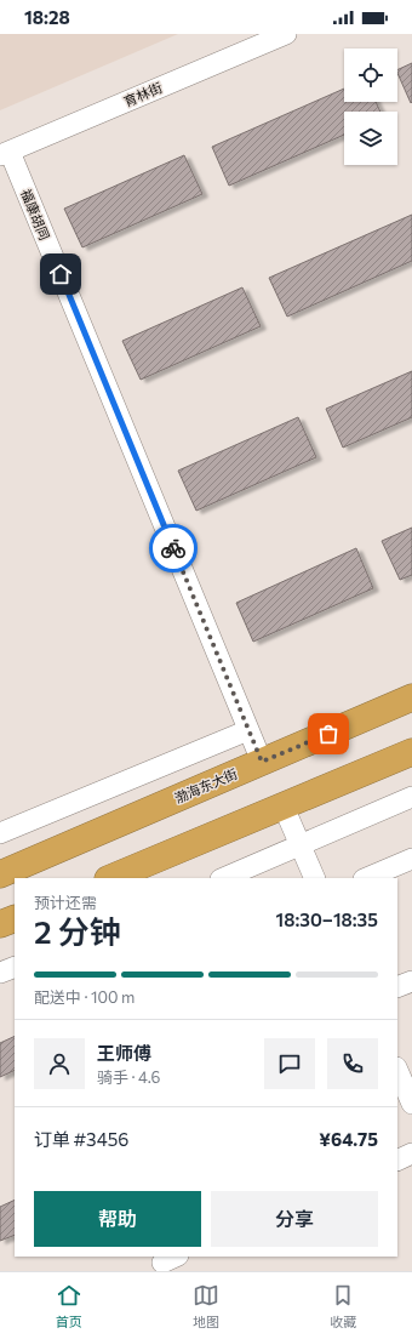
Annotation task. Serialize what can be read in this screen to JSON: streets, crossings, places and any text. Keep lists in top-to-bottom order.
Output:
{
  "streets": {
    "highway": ["渤海东大街"],
    "street": ["育林街", "福康胡同"]
  },
  "crossings": [
    ["育林街", "福康胡同"],
    ["福康胡同", "渤海东大街"]
  ],
  "page": {
    "status": "18:28",
    "heading": ["2 分钟", "预计还需", "18:30–18:35"],
    "panel": [
      "王师傅",
      "骑手 · 4.6",
      "订单 #3456",
      "¥64.75"
    ],
    "bar": "配送中 · 100 m",
    "buttons": ["帮助", "分享"],
    "tabs": ["首页", "地图", "收藏"]
  }
}
